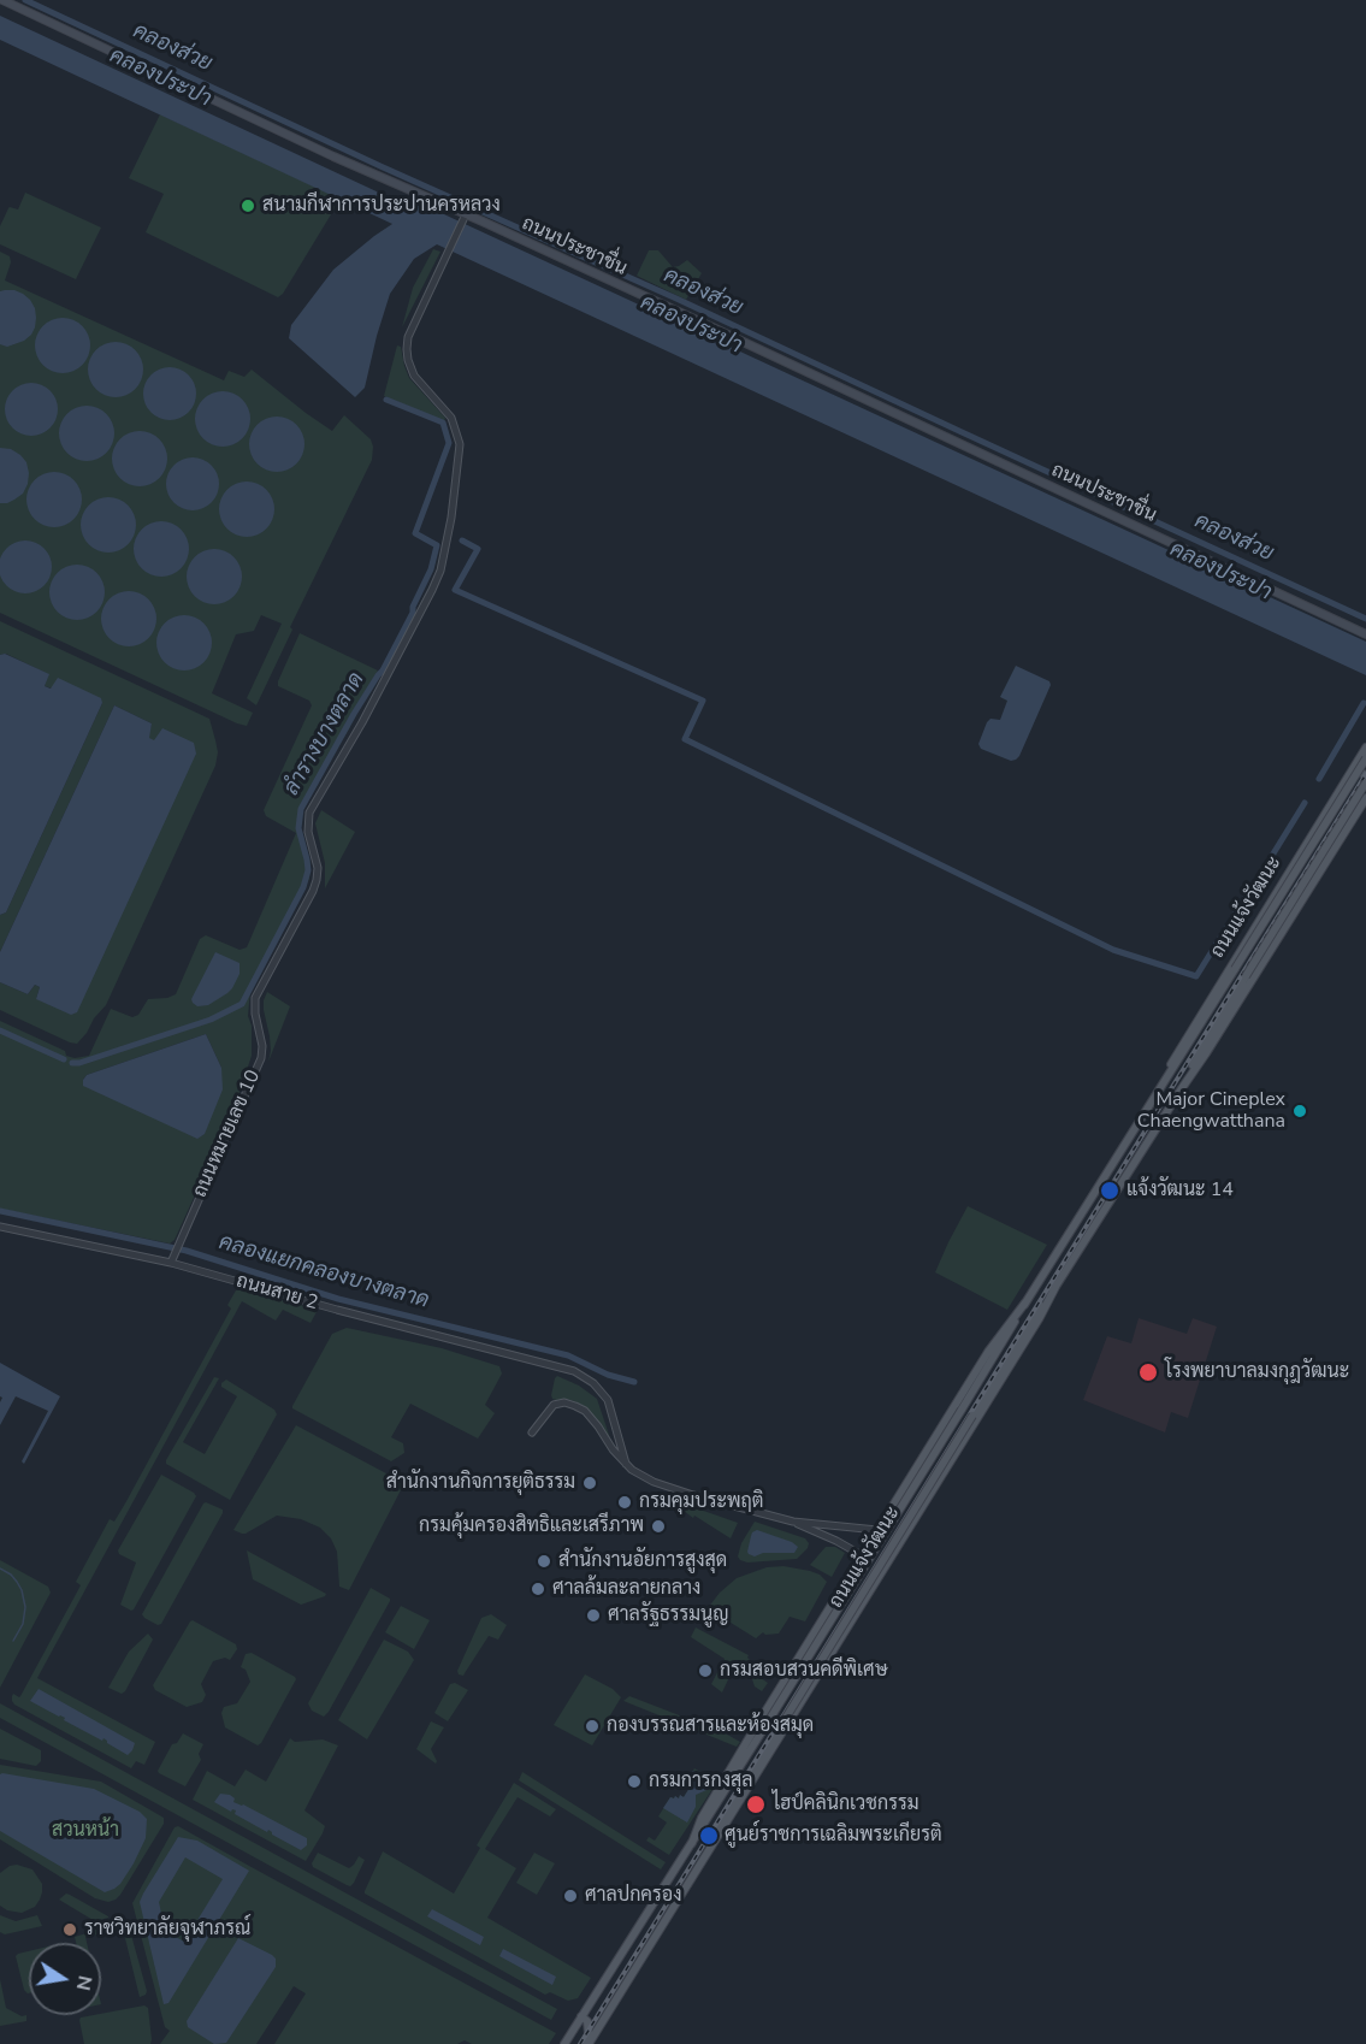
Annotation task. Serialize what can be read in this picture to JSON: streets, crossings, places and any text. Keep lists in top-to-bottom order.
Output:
{
  "streets": {
    "main road": ["ถนนประชาชื่น", "ถนนแจ้งวัฒนะ"],
    "street": ["ถนนหมายเลข 10", "ถนนสาย 2"]
  },
  "crossings": [
    ["ถนนประชาชื่น", "ถนนหมายเลข 10"],
    ["ถนนหมายเลข 10", "ถนนสาย 2"]
  ],
  "water": [
    "คลองส่วย",
    "คลองประปา",
    "ลำรางบางตลาด",
    "คลองแยกคลองบางตลาด"
  ],
  "parks": ["สวนหน้า"],
  "places": [
    "สนามกีฬาการประปานครหลวง",
    "Major Cineplex Chaengwatthana",
    "แจ้งวัฒนะ 14",
    "โรงพยาบาลมงกุฎวัฒนะ",
    "สำนักงานกิจการยุติธรรม",
    "กรมคุมประพฤติ",
    "กรมคุ้มครองสิทธิและเสรีภาพ",
    "สำนักงานอัยการสูงสุด",
    "ศาลล้มละลายกลาง",
    "ศาลรัฐธรรมนูญ",
    "กรมสอบสวนคดีพิเศษ",
    "กองบรรณสารและห้องสมุด",
    "กรมการกงสุล",
    "ไฮป์คลินิกเวชกรรม",
    "ศูนย์ราชการเฉลิมพระเกียรติ",
    "ศาลปกครอง",
    "ราชวิทยาลัยจุฬาภรณ์"
  ],
  "north": "right"
}
